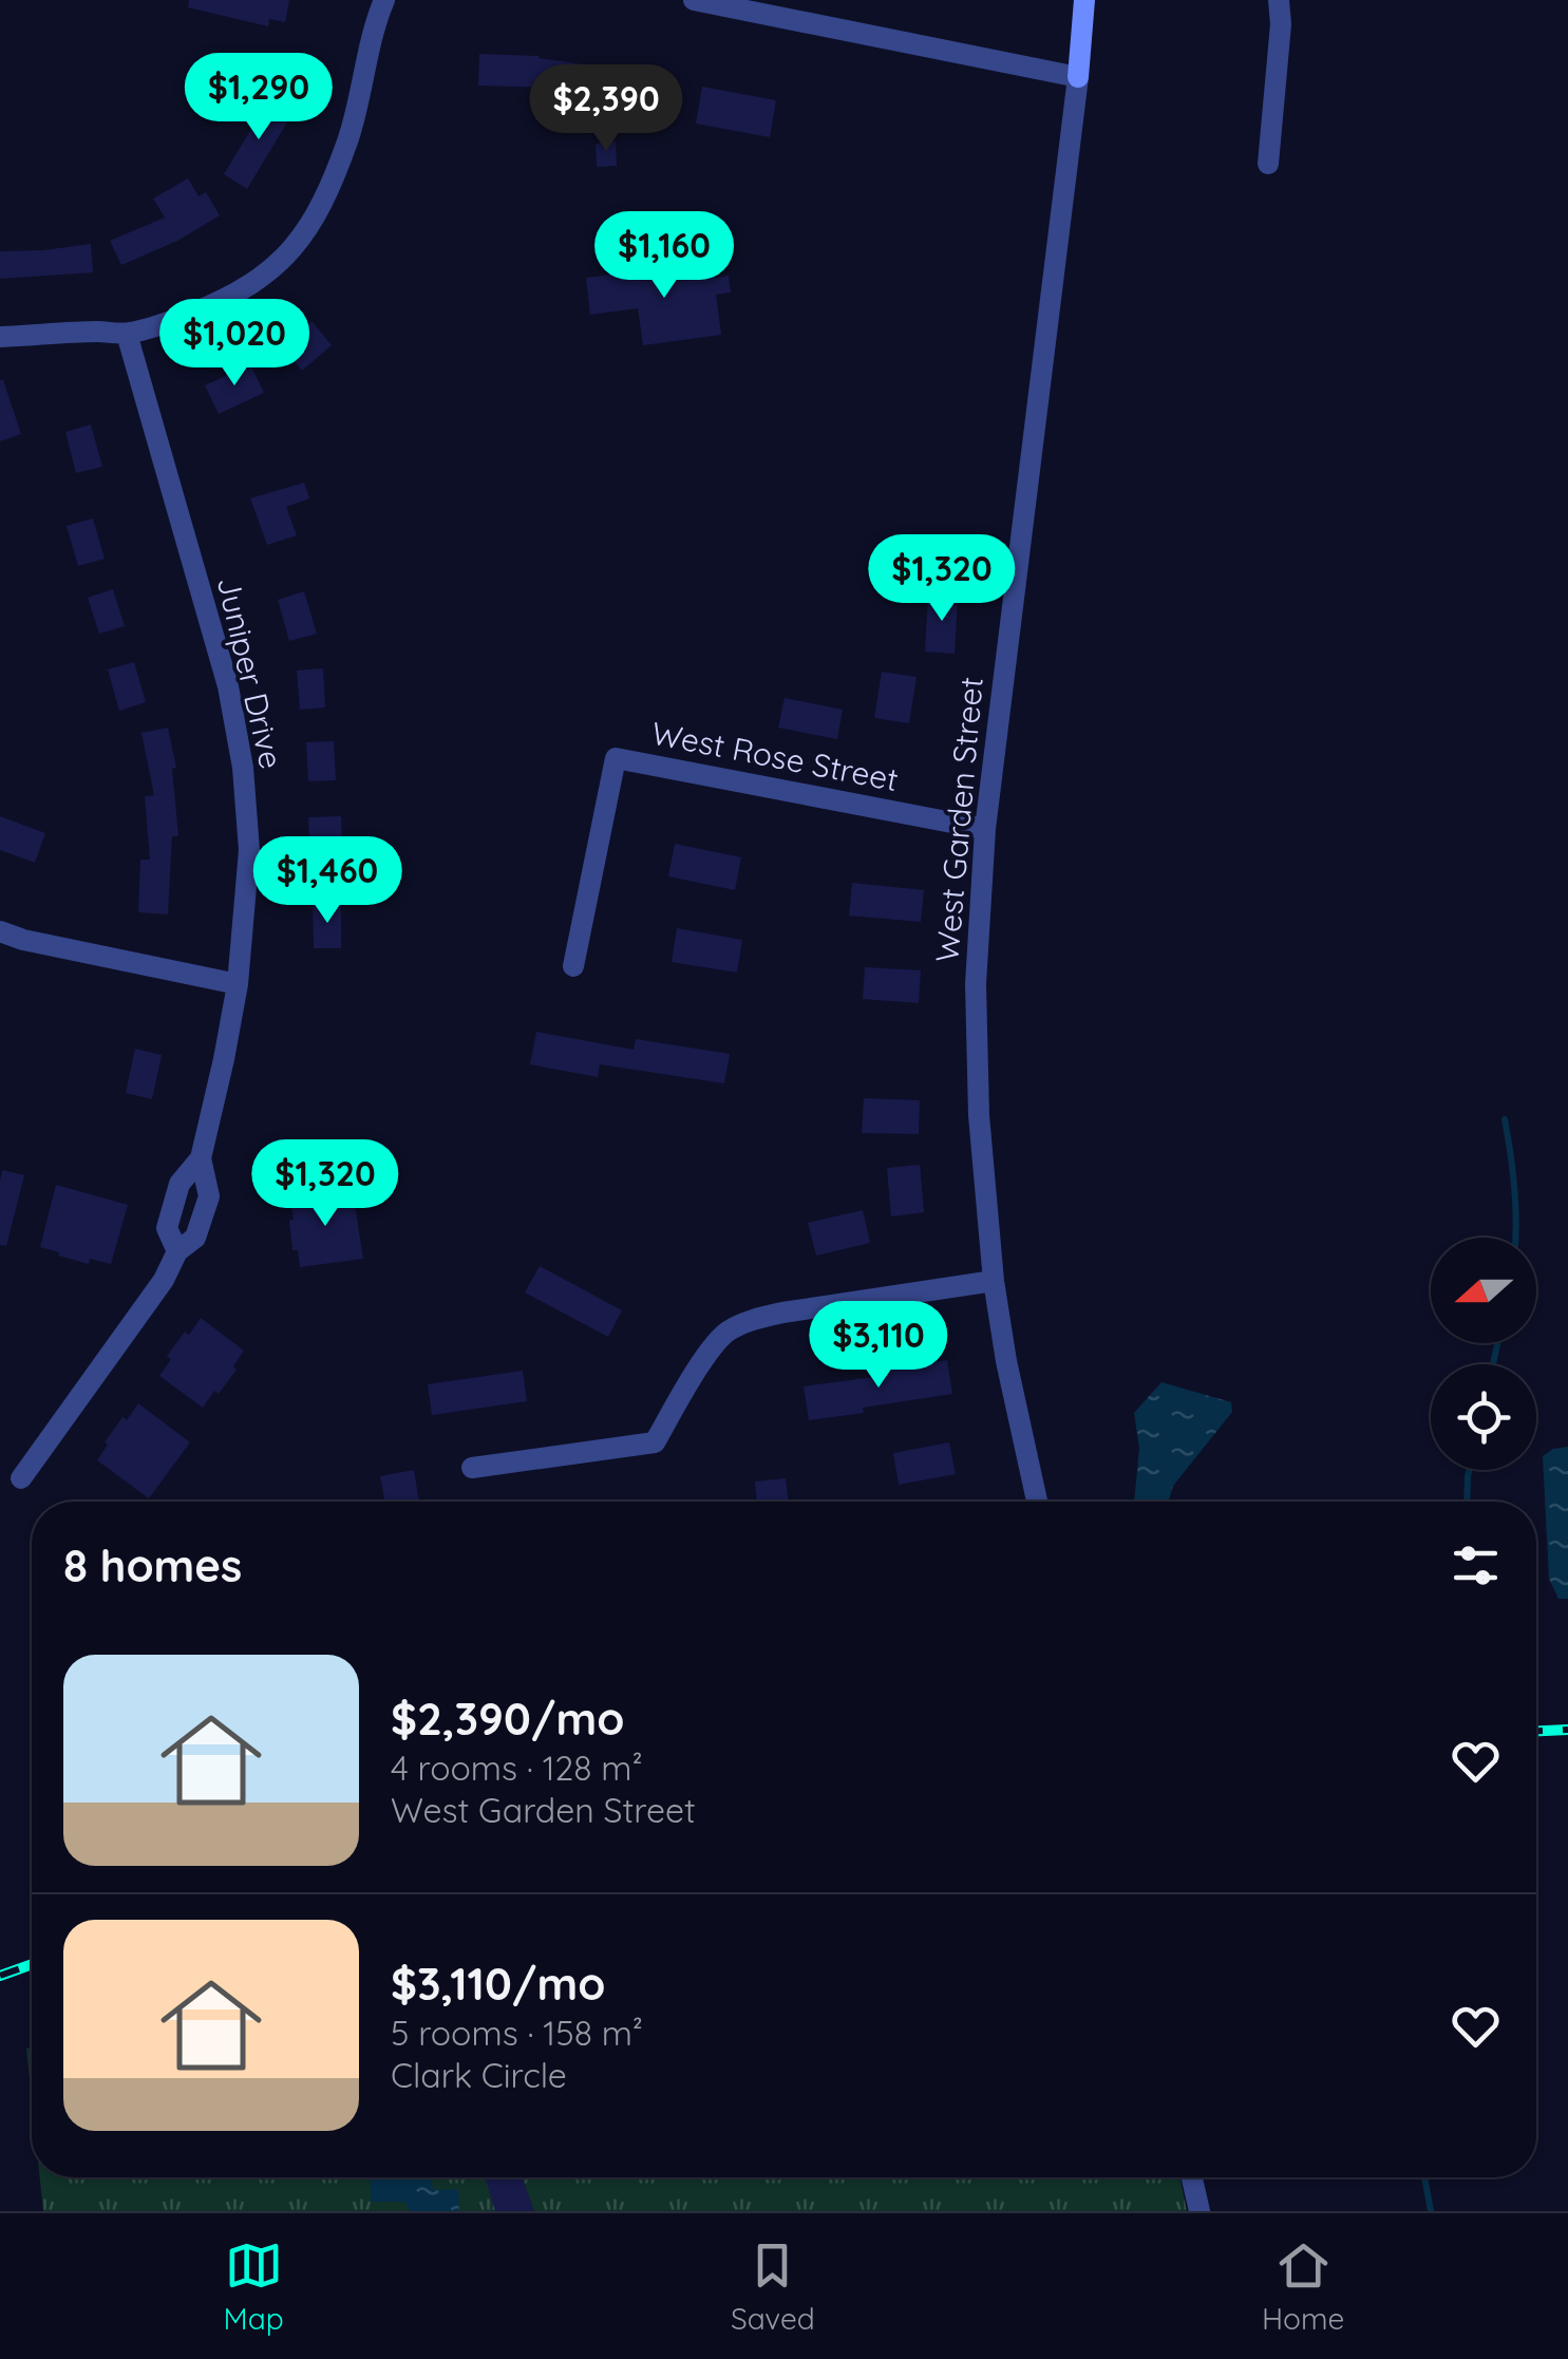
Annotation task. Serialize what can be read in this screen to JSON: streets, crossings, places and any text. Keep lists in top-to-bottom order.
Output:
{
  "streets": {
    "street": ["Juniper Drive", "West Rose Street", "West Garden Street"]
  },
  "crossings": [
    ["West Rose Street", "West Garden Street"]
  ],
  "north": "left",
  "page": {
    "price": [
      "$1,290",
      "$2,390",
      "$1,160",
      "$1,020",
      "$1,320",
      "$1,460",
      "$1,320",
      "$3,110"
    ],
    "heading": "8 homes",
    "list": [
      {
        "name": "$2,390/mo",
        "note": "4 rooms · 128 m² · West Garden Street"
      },
      {
        "name": "$3,110/mo",
        "note": "5 rooms · 158 m² · Clark Circle"
      }
    ],
    "tabs": ["Map", "Saved", "Home"]
  }
}
